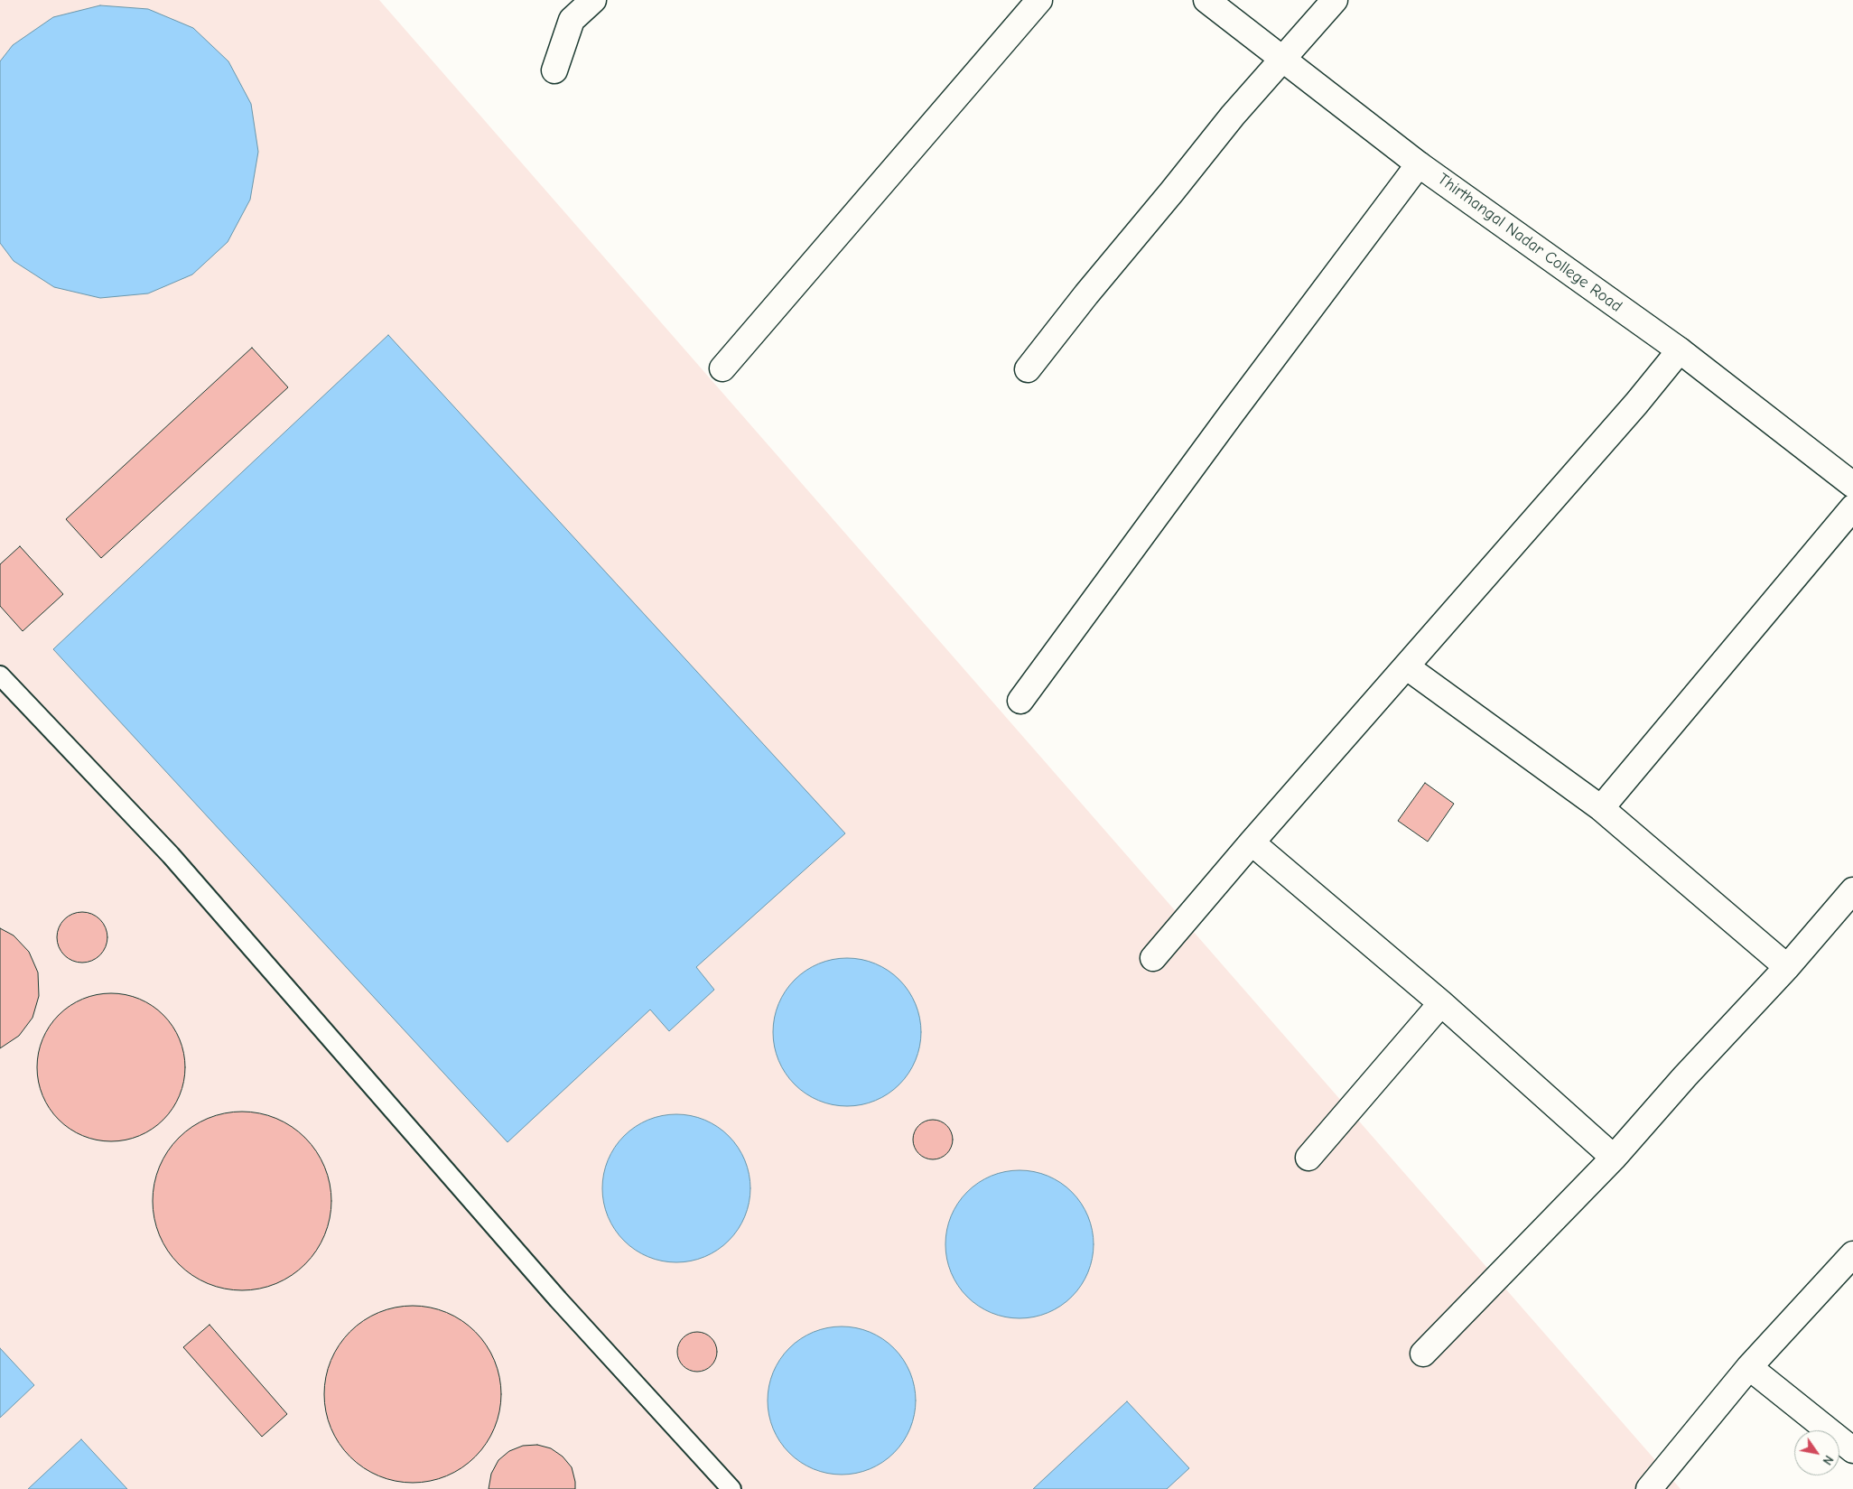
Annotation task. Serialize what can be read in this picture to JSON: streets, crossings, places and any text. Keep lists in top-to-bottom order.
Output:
{
  "streets": {
    "street": ["Thirthangal Nadar College Road"]
  },
  "north": "bottom right"
}
